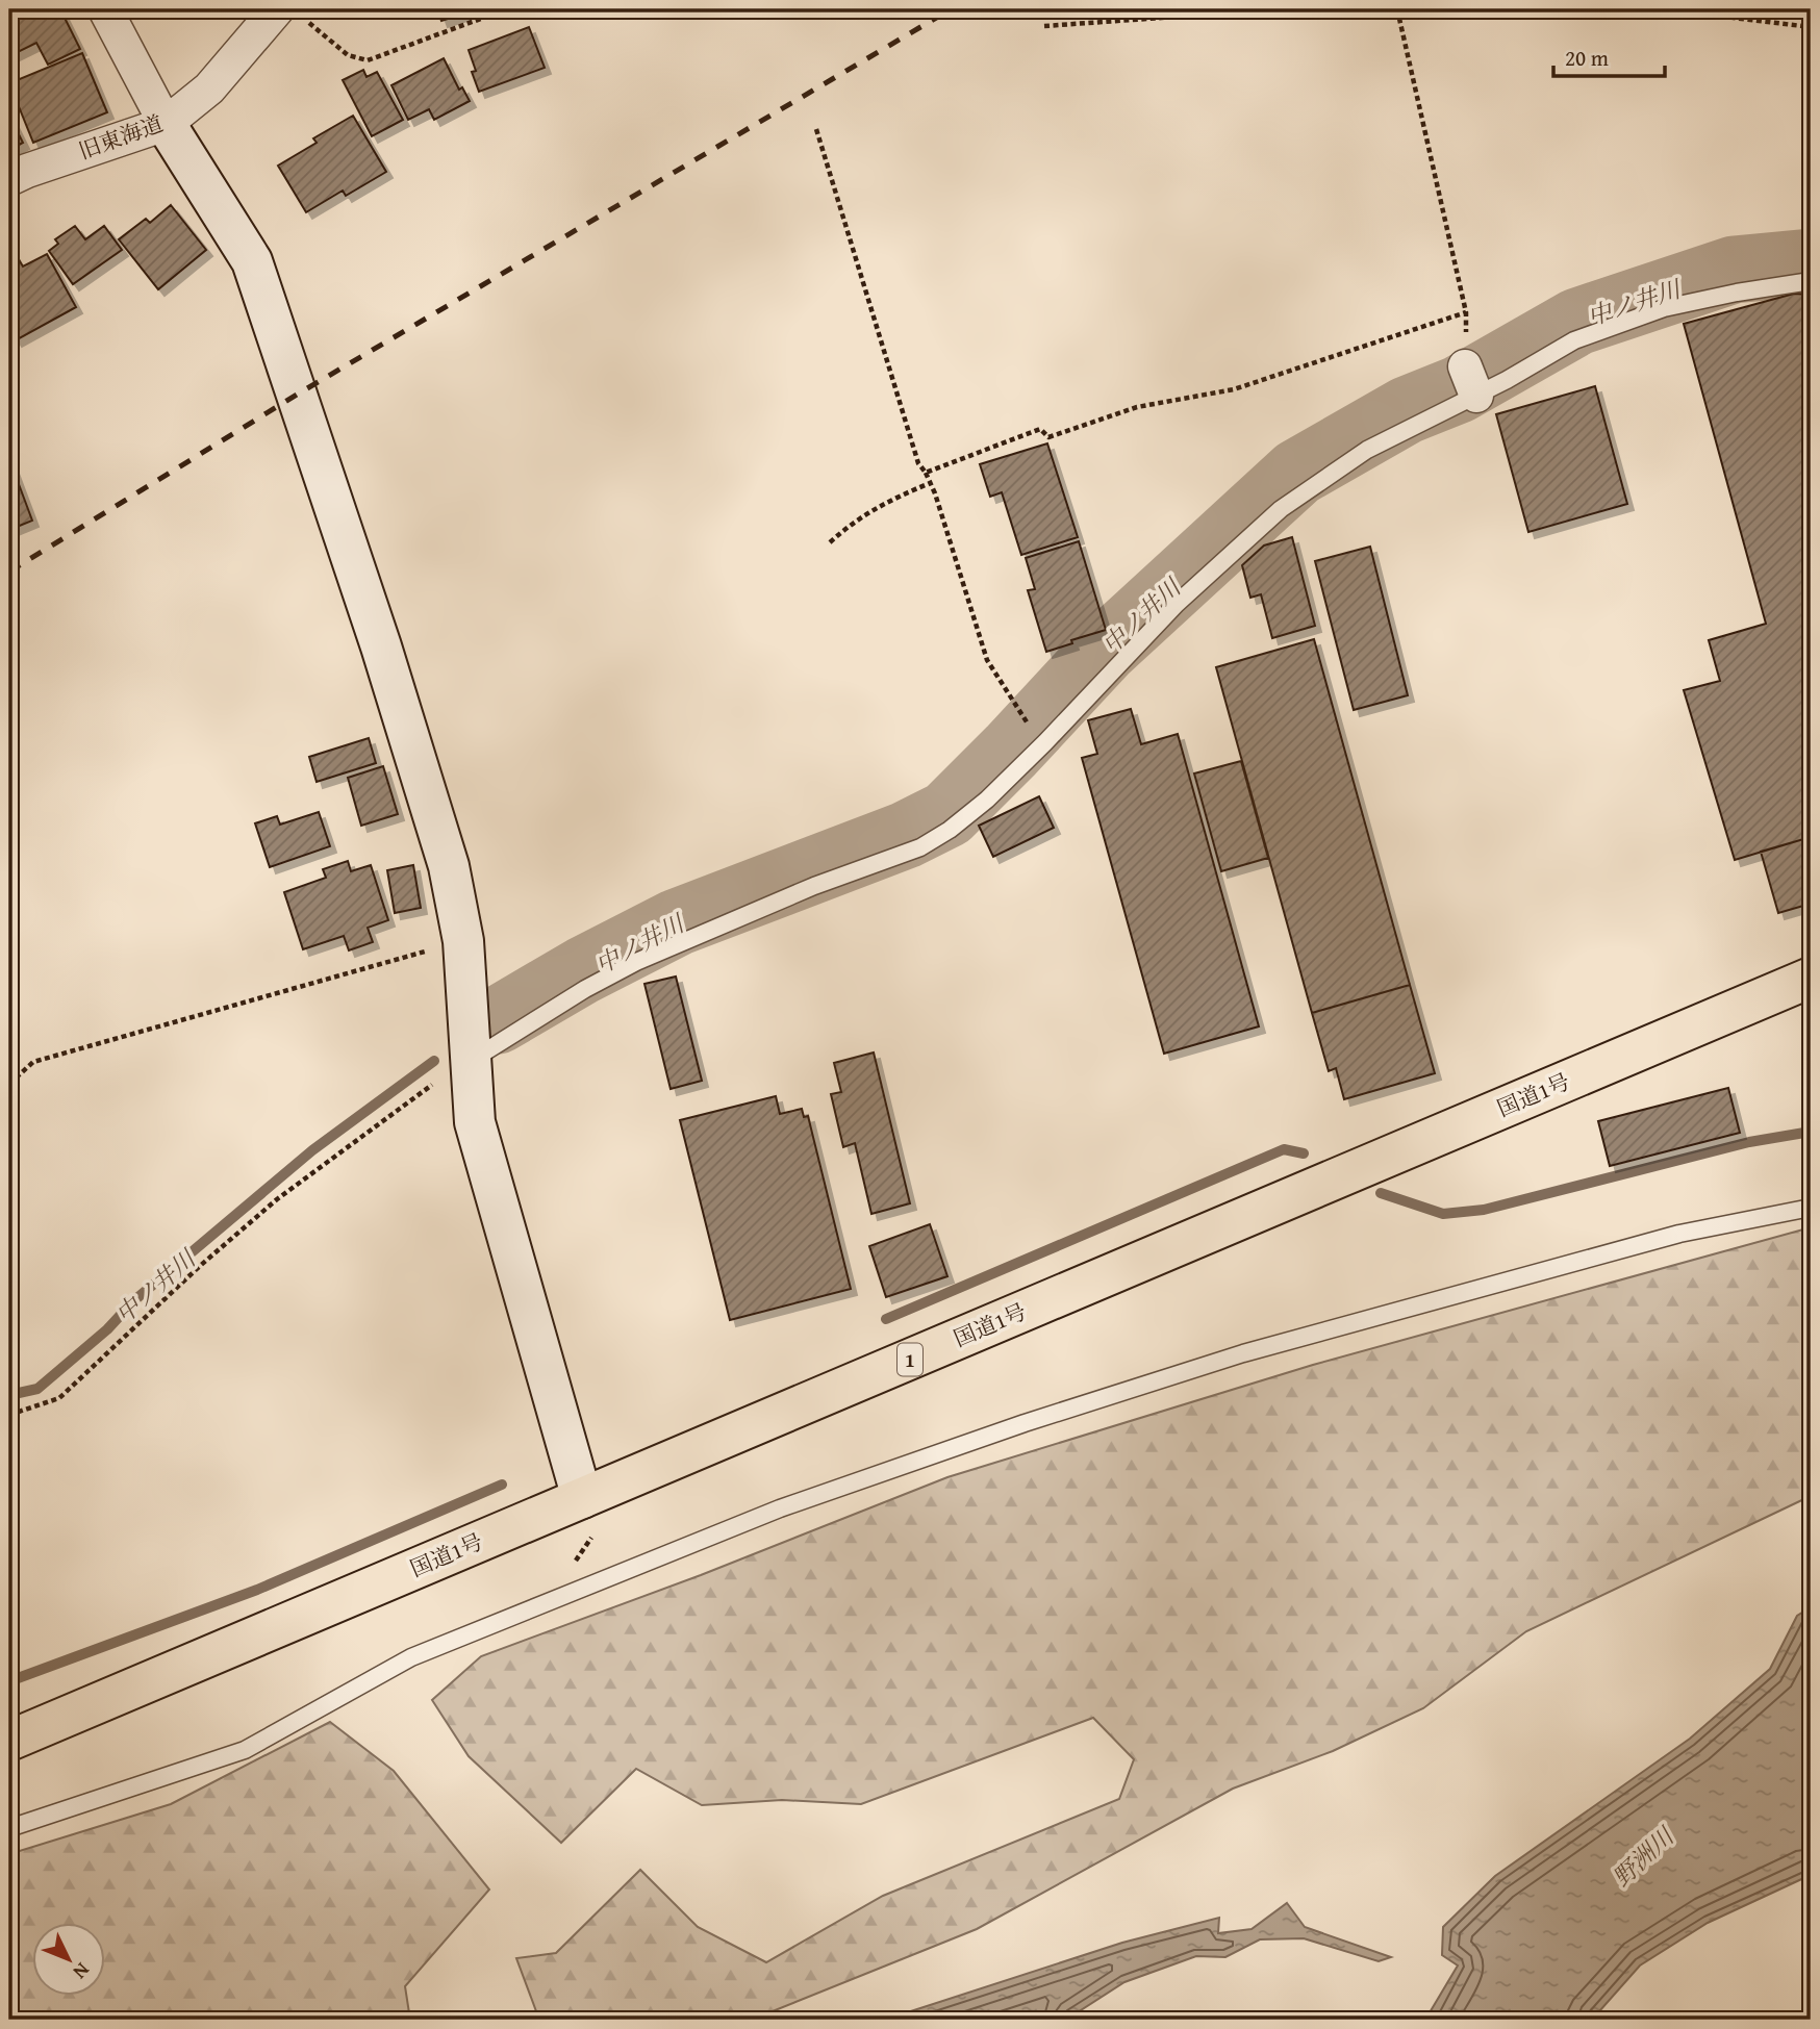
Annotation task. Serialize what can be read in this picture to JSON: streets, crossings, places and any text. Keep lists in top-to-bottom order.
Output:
{
  "streets": {
    "highway": ["国道1号", "1"],
    "street": ["旧東海道"]
  },
  "water": ["中ノ井川", "野洲川"],
  "scale_bar": "20 m",
  "north": "bottom right"
}
